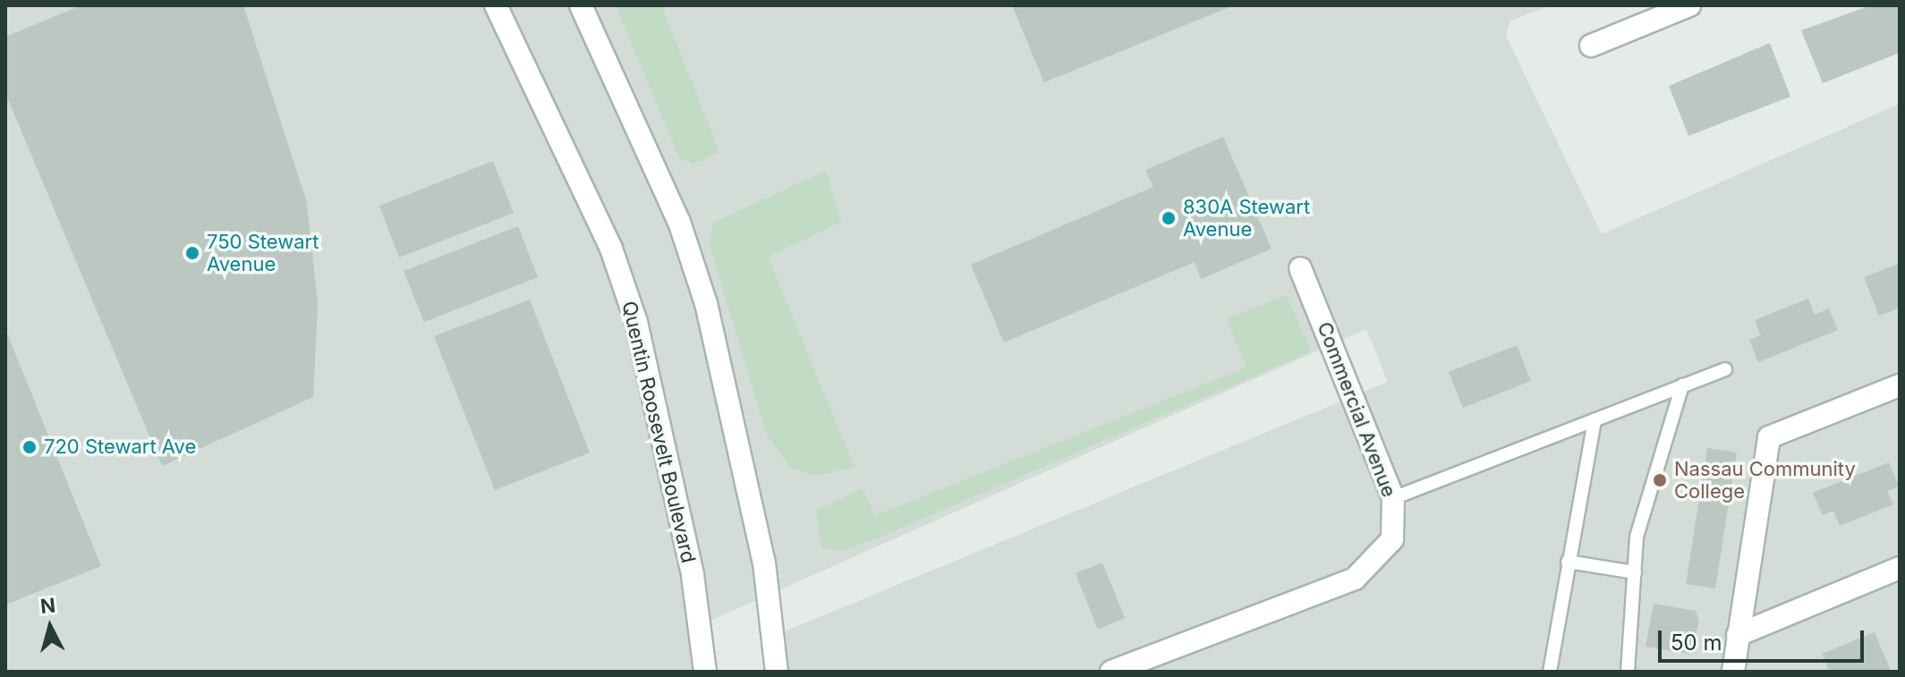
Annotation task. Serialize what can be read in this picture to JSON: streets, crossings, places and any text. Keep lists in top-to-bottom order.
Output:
{
  "streets": {
    "street": ["Commercial Avenue", "Quentin Roosevelt Boulevard"]
  },
  "places": [
    "830A Stewart Avenue",
    "750 Stewart Avenue",
    "720 Stewart Ave",
    "Nassau Community College"
  ],
  "scale_bar": "50 m",
  "north": "top"
}
